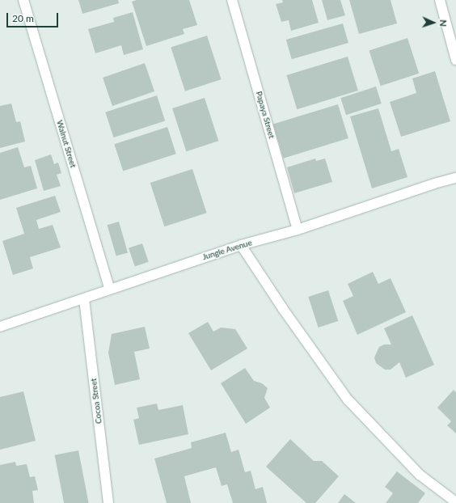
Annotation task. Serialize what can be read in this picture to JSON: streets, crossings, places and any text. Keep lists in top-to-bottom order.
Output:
{
  "streets": {
    "street": [
      "Papaya Street",
      "Walnut Street",
      "Jungle Avenue",
      "Cocoa Street"
    ]
  },
  "crossings": [
    ["Papaya Street", "Jungle Avenue"],
    ["Walnut Street", "Jungle Avenue"],
    ["Jungle Avenue", "Cocoa Street"]
  ],
  "scale_bar": "20 m",
  "north": "right"
}
